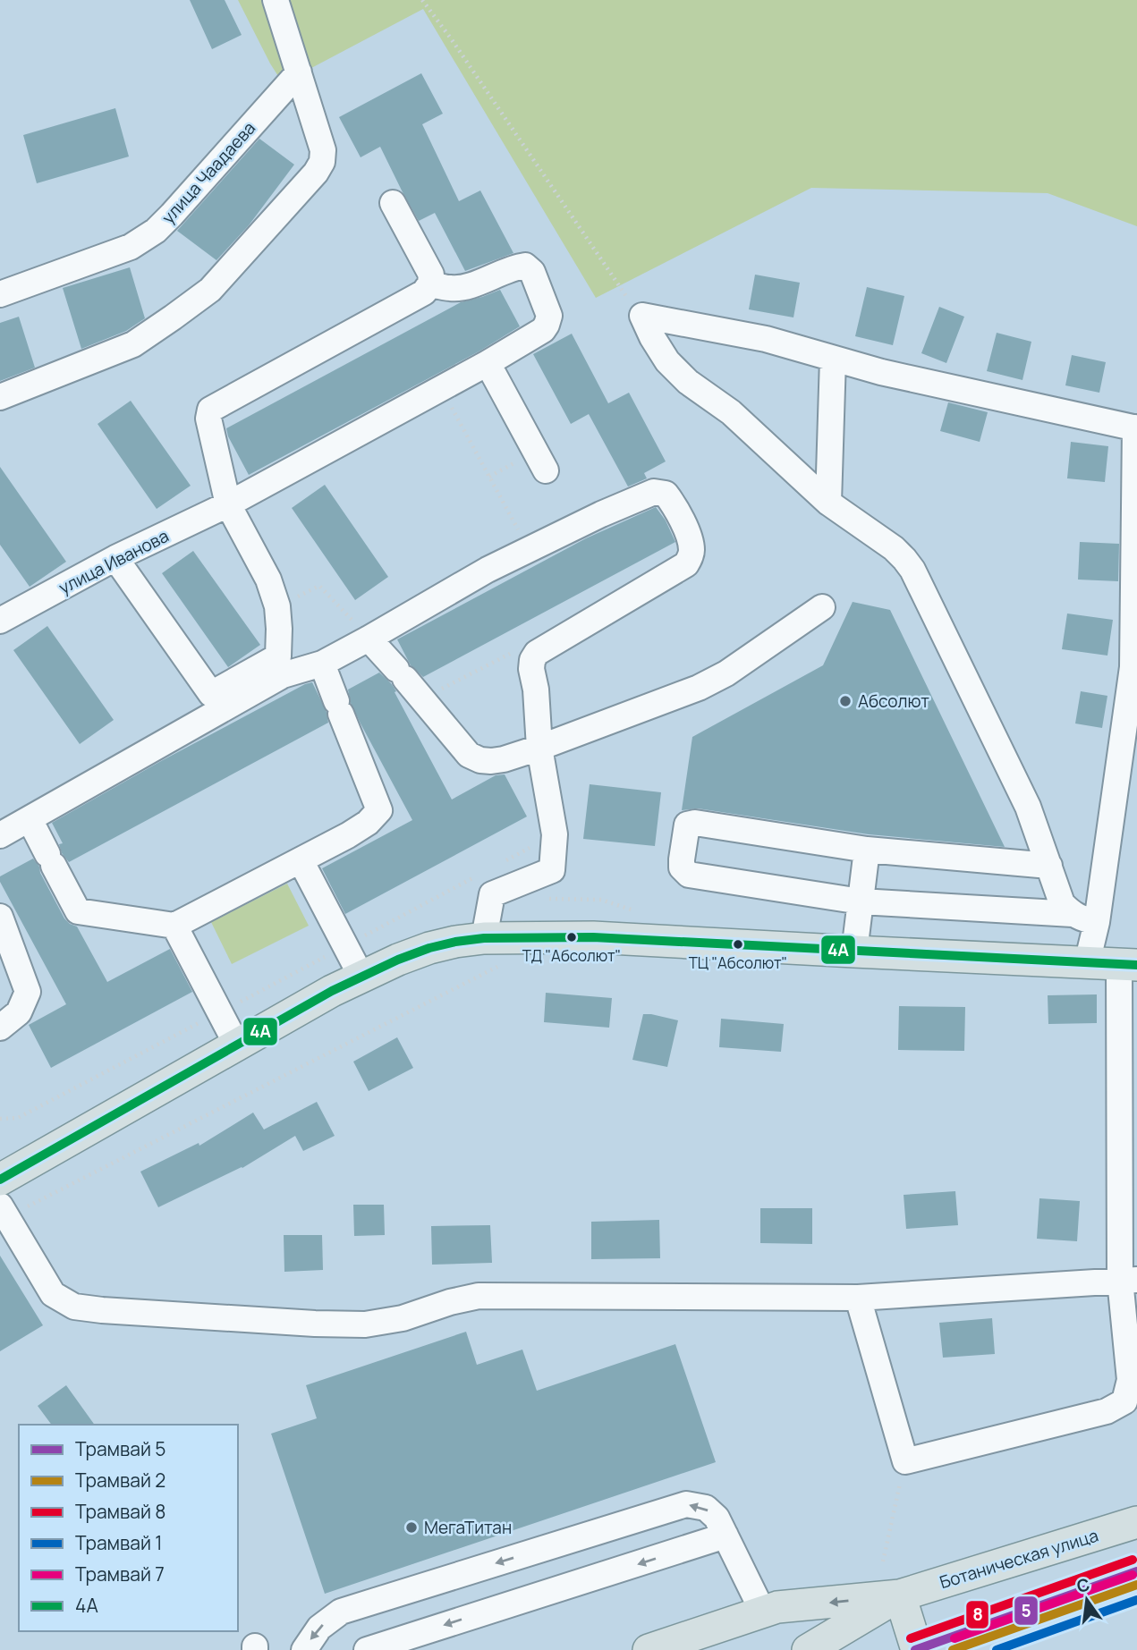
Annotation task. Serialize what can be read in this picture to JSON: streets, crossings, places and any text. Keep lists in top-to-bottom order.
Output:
{
  "streets": {
    "main road": ["Ботаническая улица"],
    "street": ["улица Чаадаева", "улица Иванова"]
  },
  "places": [
    "Абсолют",
    "ТД \"Абсолют\"",
    "ТЦ \"Абсолют\"",
    "МегаТитан"
  ],
  "lines": [
    "transit line 4А",
    "tram line 8",
    "tram line 5",
    "tram line 7",
    "tram line 2",
    "tram line 1"
  ],
  "legend": [
    "Трамвай 5",
    "Трамвай 2",
    "Трамвай 8",
    "Трамвай 1",
    "Трамвай 7",
    "4А"
  ],
  "north": "top"
}
